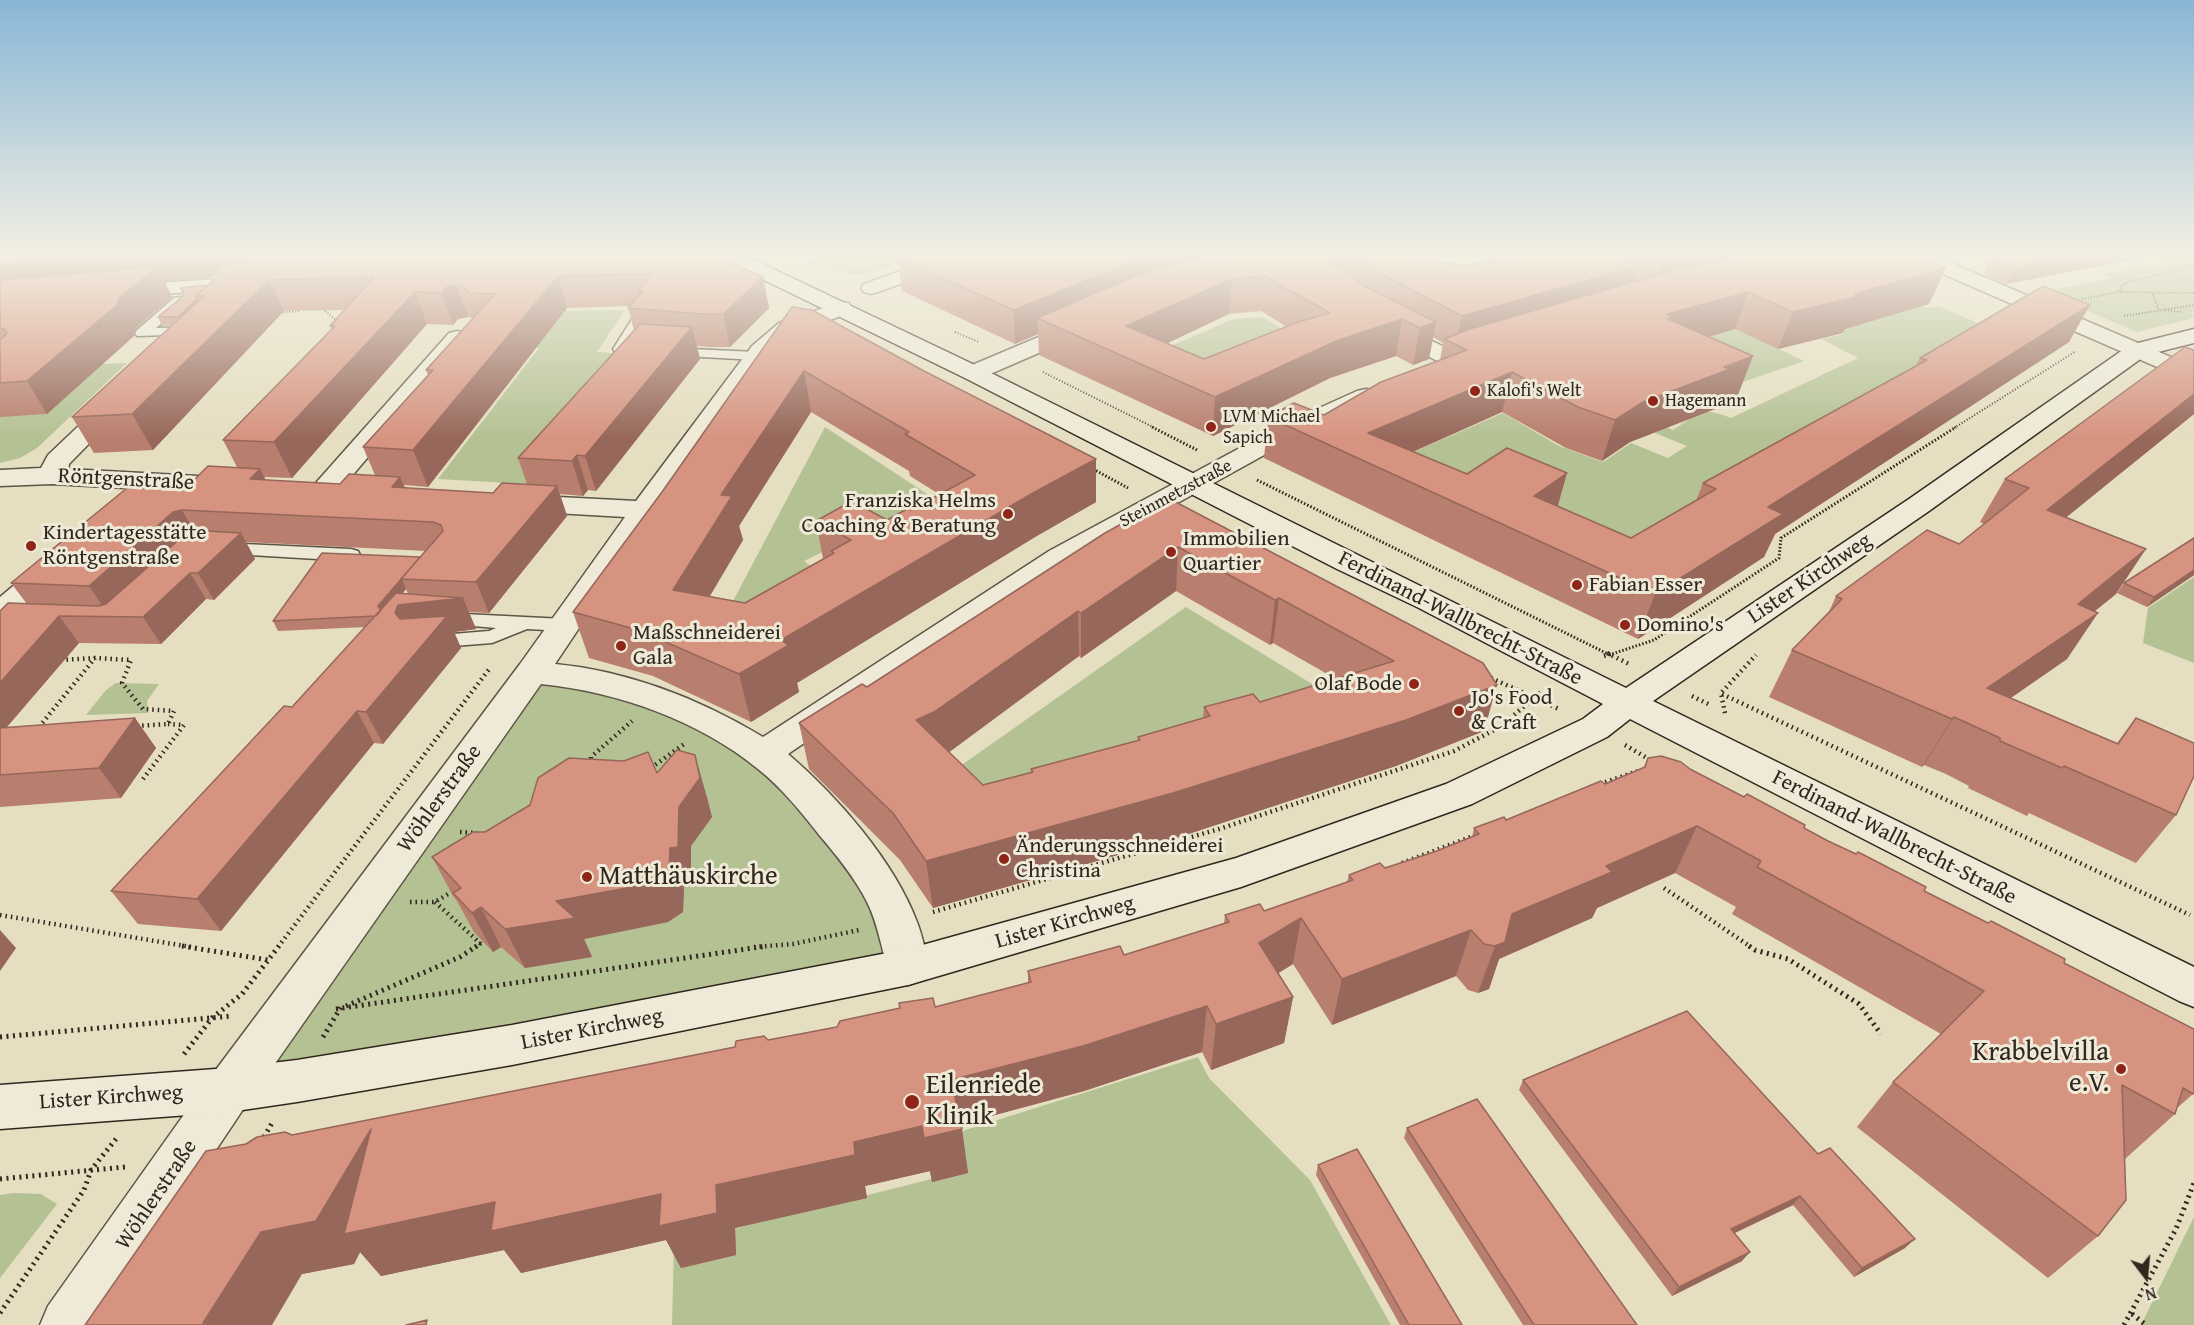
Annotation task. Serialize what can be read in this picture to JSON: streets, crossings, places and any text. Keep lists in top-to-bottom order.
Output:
{
  "streets": {
    "street": [
      "Röntgenstraße",
      "Steinmetzstraße",
      "Lister Kirchweg",
      "Ferdinand-Wallbrecht-Straße",
      "Wöhlerstraße"
    ]
  },
  "crossings": [
    ["Steinmetzstraße", "Ferdinand-Wallbrecht-Straße"],
    ["Lister Kirchweg", "Ferdinand-Wallbrecht-Straße"],
    ["Lister Kirchweg", "Wöhlerstraße"]
  ],
  "places": [
    "Kalofi's Welt",
    "Hagemann",
    "LVM Michael Sapich",
    "Franziska Helms Coaching & Beratung",
    "Kindertagesstätte Röntgenstraße",
    "Immobilien Quartier",
    "Fabian Esser",
    "Domino's",
    "Maßschneiderei Gala",
    "Olaf Bode",
    "Jo's Food & Craft",
    "Änderungsschneiderei Christina",
    "Matthäuskirche",
    "Krabbelvilla e.V.",
    "Eilenriede Klinik"
  ],
  "north": "bottom"
}
